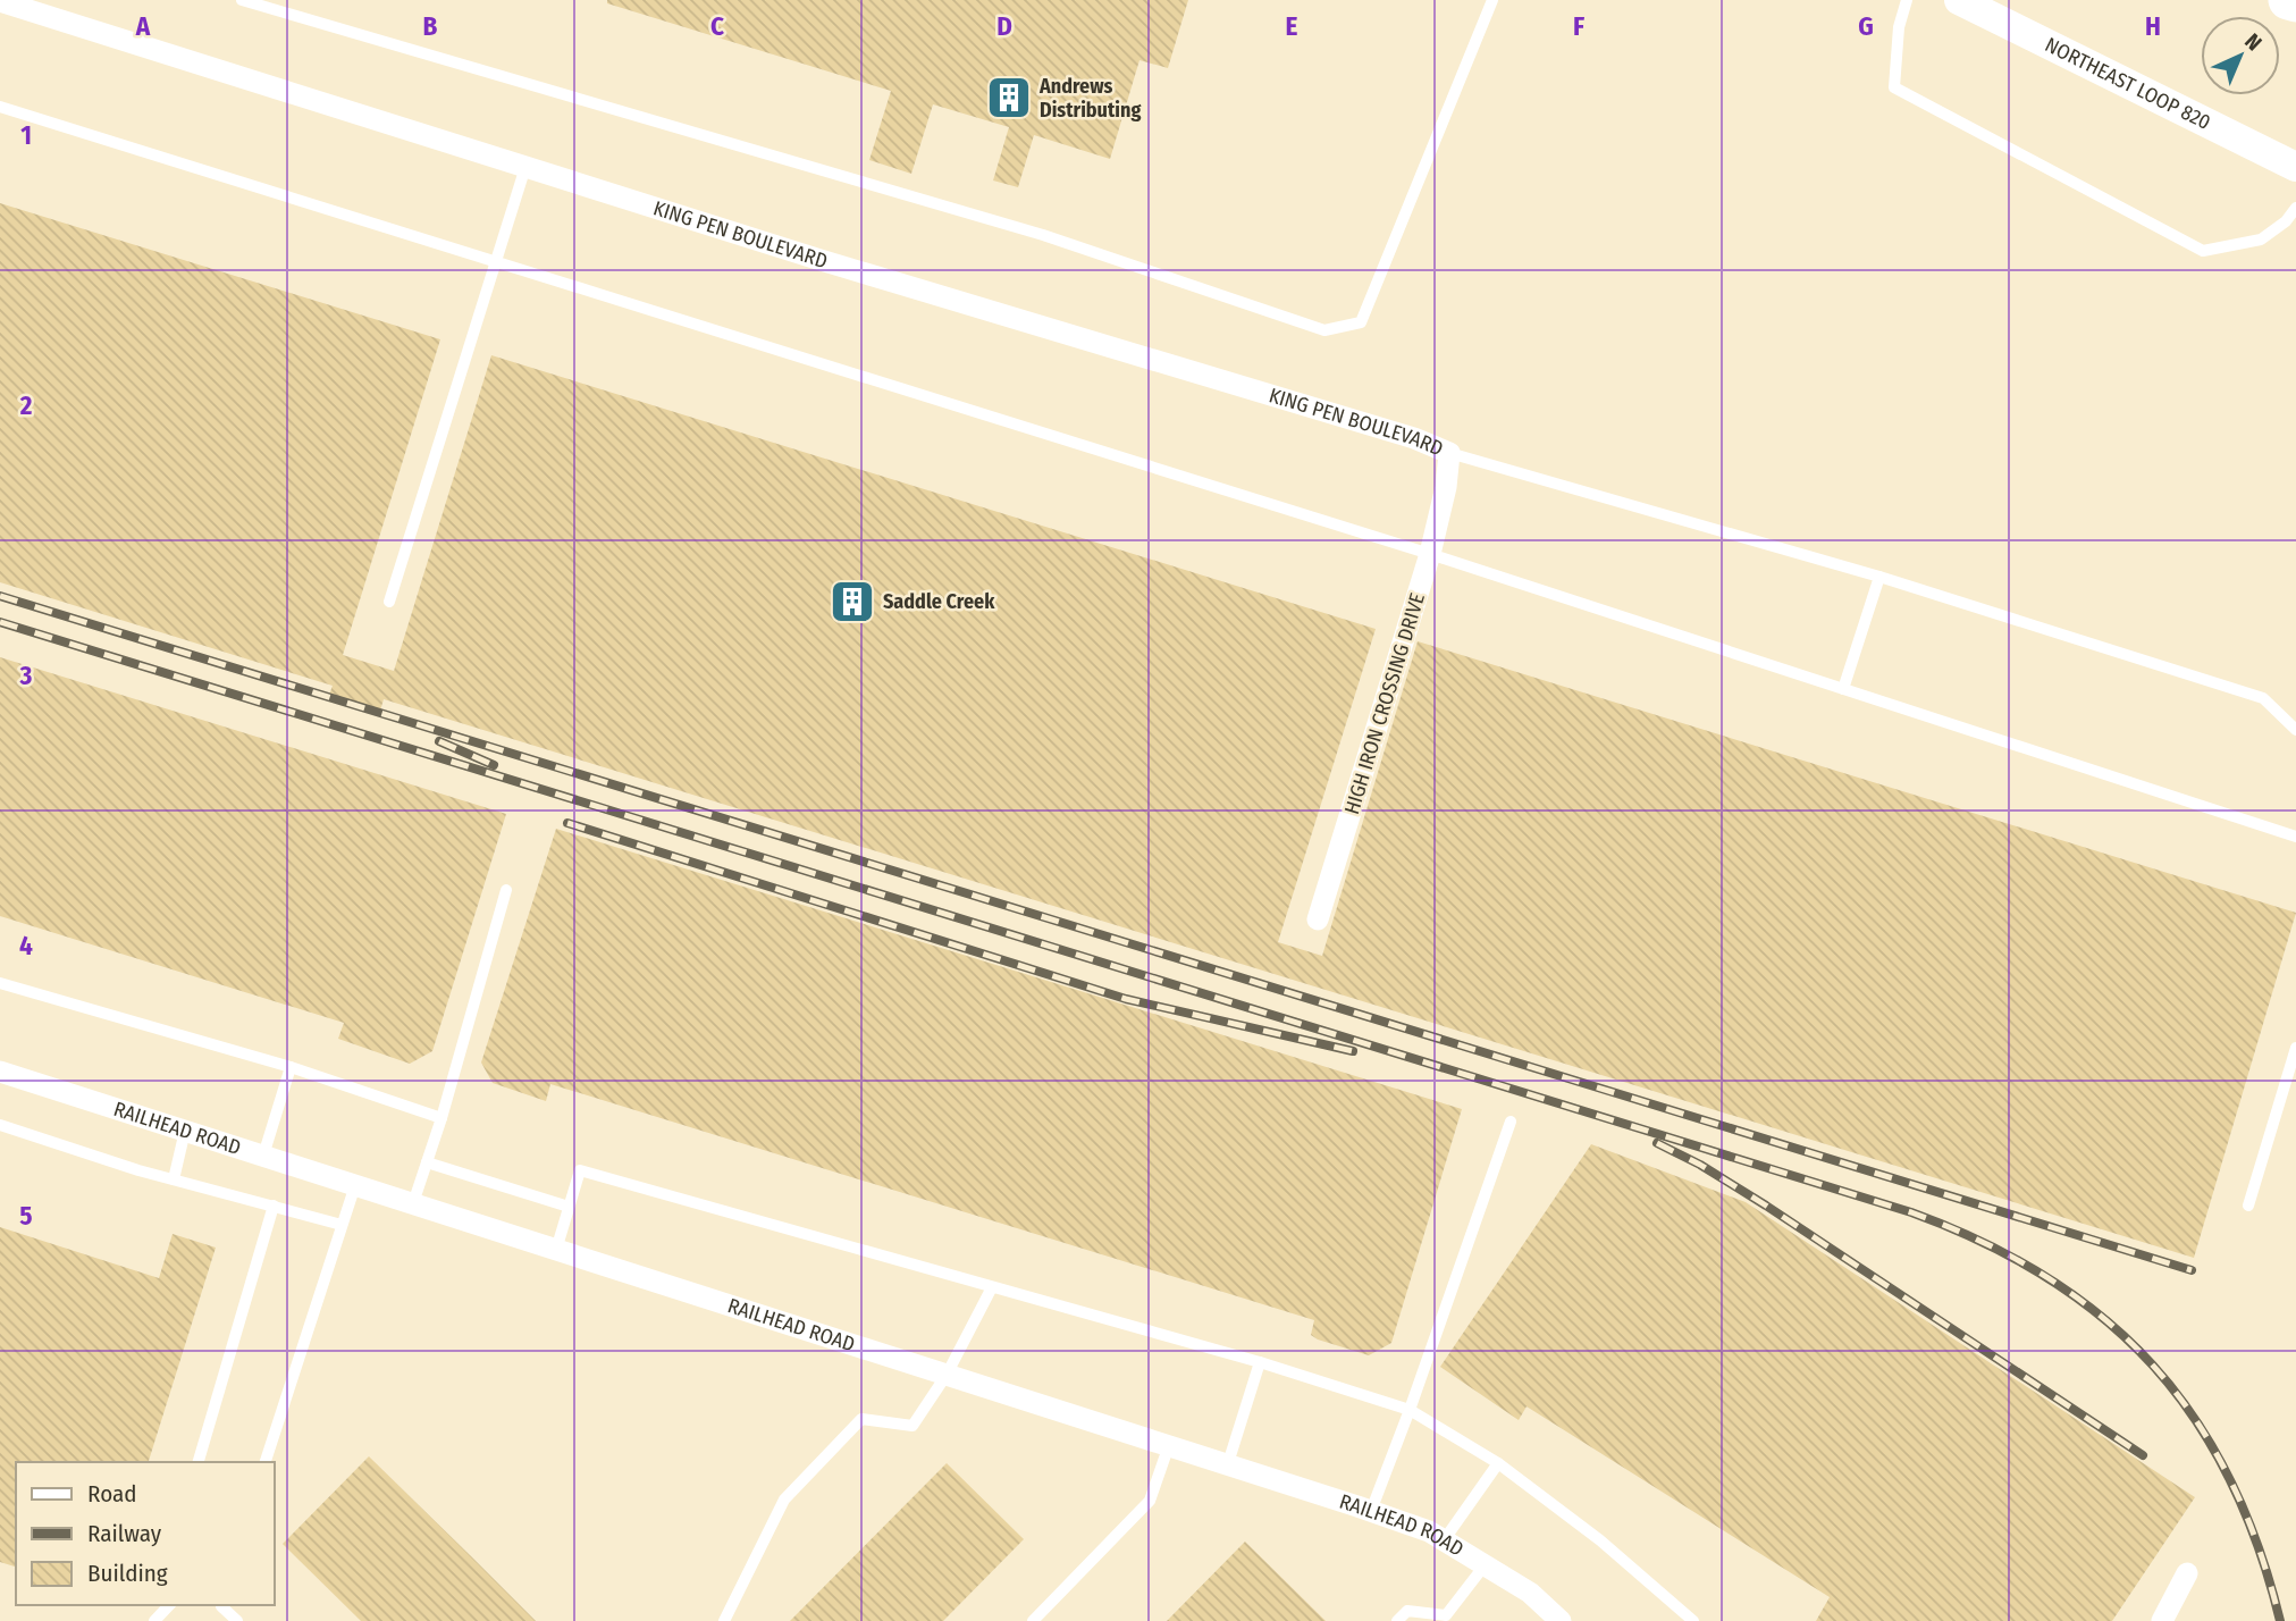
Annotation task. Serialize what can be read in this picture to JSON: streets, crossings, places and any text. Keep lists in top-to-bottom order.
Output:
{
  "streets": {
    "street": [
      "NORTHEAST LOOP 820",
      "KING PEN BOULEVARD",
      "HIGH IRON CROSSING DRIVE",
      "RAILHEAD ROAD"
    ]
  },
  "crossings": [
    ["KING PEN BOULEVARD", "HIGH IRON CROSSING DRIVE"]
  ],
  "places": {
    "building": ["Andrews Distributing", "Saddle Creek"]
  },
  "legend": ["Road", "Railway", "Building"],
  "north": "top right",
  "grid": {
    "columns": [
      "A",
      "B",
      "C",
      "D",
      "E",
      "F",
      "G",
      "H"
    ],
    "rows": [
      "1",
      "2",
      "3",
      "4",
      "5"
    ]
  }
}
